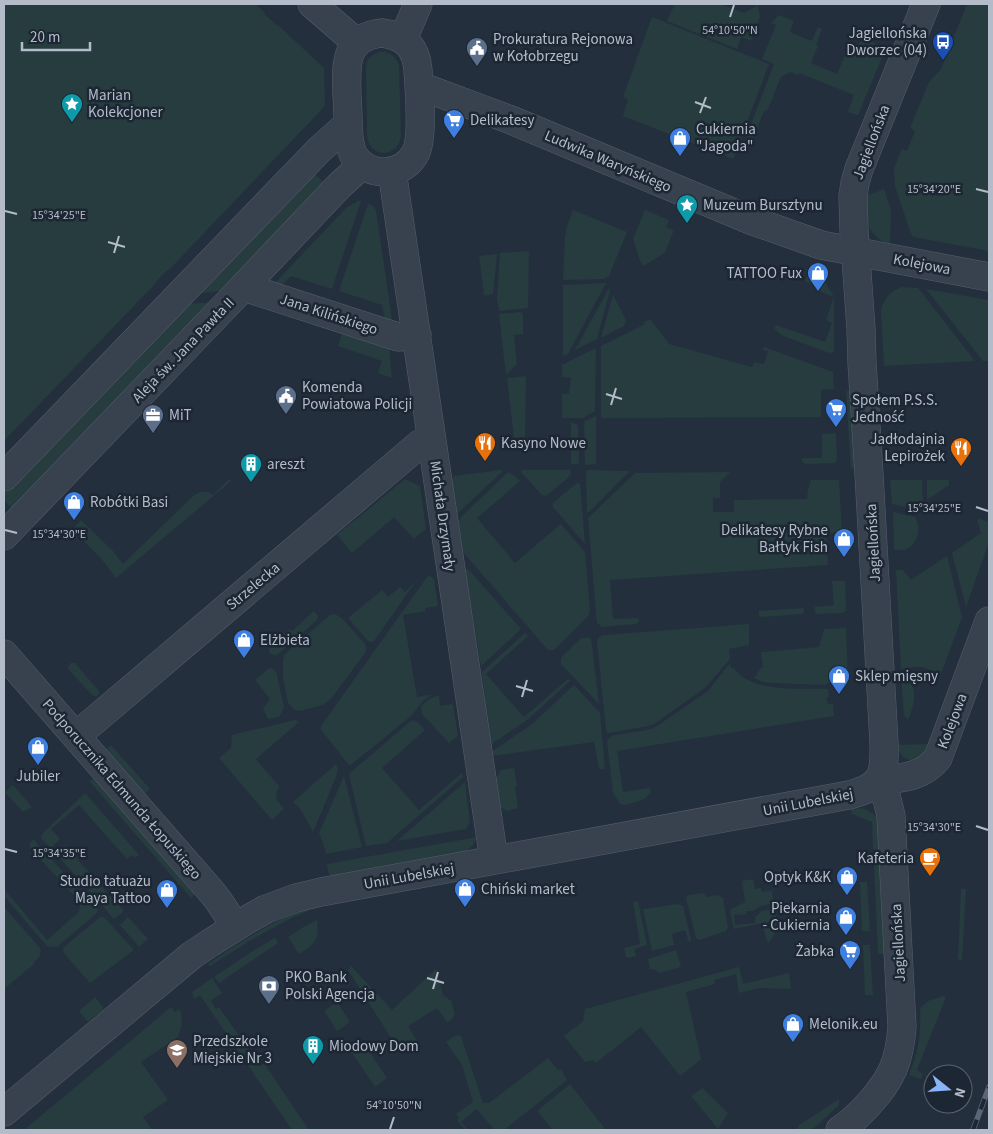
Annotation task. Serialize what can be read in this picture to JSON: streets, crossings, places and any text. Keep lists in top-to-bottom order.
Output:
{
  "streets": {
    "street": [
      "Jagiellońska",
      "Ludwika Waryńskiego",
      "Kolejowa",
      "Jana Kilińskiego",
      "Aleja św. Jana Pawła II",
      "Michała Drzymały",
      "Strzelecka",
      "Podporucznika Edmunda Łopuskiego",
      "Unii Lubelskiej"
    ]
  },
  "crossings": [
    ["Jagiellońska", "Ludwika Waryńskiego"],
    ["Jagiellońska", "Kolejowa"],
    ["Jagiellońska", "Unii Lubelskiej"],
    ["Ludwika Waryńskiego", "Kolejowa"],
    ["Kolejowa", "Unii Lubelskiej"],
    ["Jana Kilińskiego", "Aleja św. Jana Pawła II"],
    ["Jana Kilińskiego", "Michała Drzymały"],
    ["Michała Drzymały", "Strzelecka"],
    ["Michała Drzymały", "Unii Lubelskiej"],
    ["Strzelecka", "Podporucznika Edmunda Łopuskiego"],
    ["Podporucznika Edmunda Łopuskiego", "Unii Lubelskiej"]
  ],
  "places": {
    "bus stop": ["Jagiellońska Dworzec (04)"],
    "public building": ["Prokuratura Rejonowa w Kołobrzegu", "Komenda Powiatowa Policji"],
    "place": ["Marian Kolekcjoner", "Muzeum Bursztynu"],
    "supermarket": ["Delikatesy", "Społem P.S.S. Jedność", "Żabka"],
    "shop": [
      "Cukiernia \"Jagoda\"",
      "TATTOO Fux",
      "Robótki Basi",
      "Delikatesy Rybne Bałtyk Fish",
      "Elżbieta",
      "Sklep mięsny",
      "Jubiler",
      "Optyk K&K",
      "Chiński market",
      "Studio tatuażu Maya Tattoo",
      "Piekarnia - Cukiernia",
      "Melonik.eu"
    ],
    "office": ["MiT"],
    "restaurant": ["Kasyno Nowe", "Jadłodajnia Lepirożek"],
    "building": ["areszt", "Miodowy Dom"],
    "cafe": ["Kafeteria"],
    "bank": ["PKO Bank Polski Agencja"],
    "school or university": ["Przedszkole Miejskie Nr 3"]
  },
  "scale_bar": "20 m",
  "north": "right",
  "coordinates": [
    "54°10'50\"N",
    "15°34'20\"E",
    "15°34'25\"E",
    "15°34'30\"E",
    "15°34'35\"E"
  ]
}
